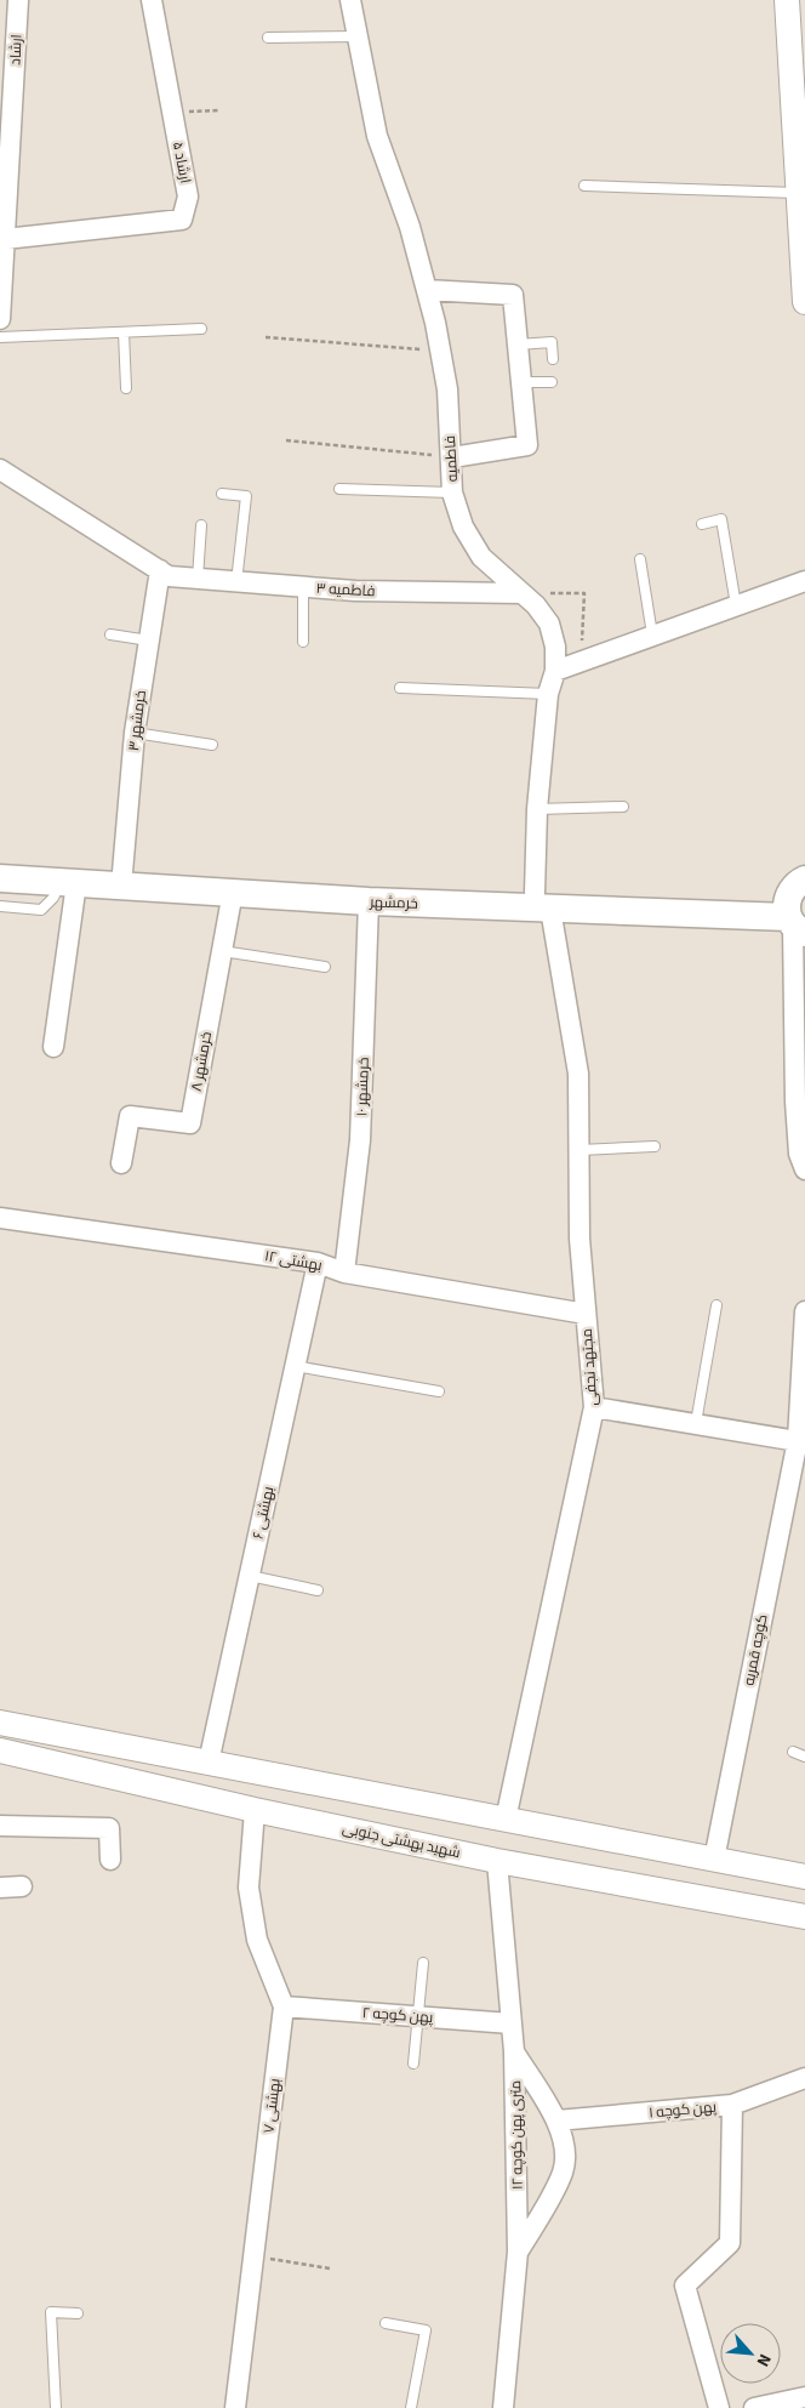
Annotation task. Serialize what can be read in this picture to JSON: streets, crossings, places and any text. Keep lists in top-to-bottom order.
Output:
{
  "streets": {
    "main road": ["خرمشهر"],
    "street": [
      "ارشاد",
      "ارشاد ۵",
      "فاطمیه",
      "فاطمیه ۳",
      "خرمشهر ۳",
      "خرمشهر ۸",
      "خرمشهر ۱۰",
      "بهشتی ۱۲",
      "مجتهد نجفی",
      "بهشتی ۶",
      "کوچه قمریه",
      "شهید بهشتی جنوبی",
      "پهن کوچه ۲",
      "بهشتی ۷",
      "پهن کوچه ۱",
      "۱۲ متری پهن کوچه"
    ]
  },
  "crossings": [
    ["ارشاد", "ارشاد ۵"],
    ["فاطمیه", "فاطمیه ۳"],
    ["فاطمیه", "خرمشهر"],
    ["فاطمیه", "مجتهد نجفی"],
    ["فاطمیه ۳", "خرمشهر ۳"],
    ["خرمشهر ۳", "خرمشهر"],
    ["خرمشهر", "خرمشهر ۸"],
    ["خرمشهر", "خرمشهر ۱۰"],
    ["خرمشهر", "مجتهد نجفی"],
    ["خرمشهر ۱۰", "بهشتی ۱۲"],
    ["بهشتی ۱۲", "مجتهد نجفی"],
    ["بهشتی ۱۲", "بهشتی ۶"],
    ["شهید بهشتی جنوبی", "بهشتی ۷"],
    ["شهید بهشتی جنوبی", "۱۲ متری پهن کوچه"],
    ["پهن کوچه ۲", "بهشتی ۷"],
    ["پهن کوچه ۲", "۱۲ متری پهن کوچه"]
  ],
  "north": "bottom right"
}
